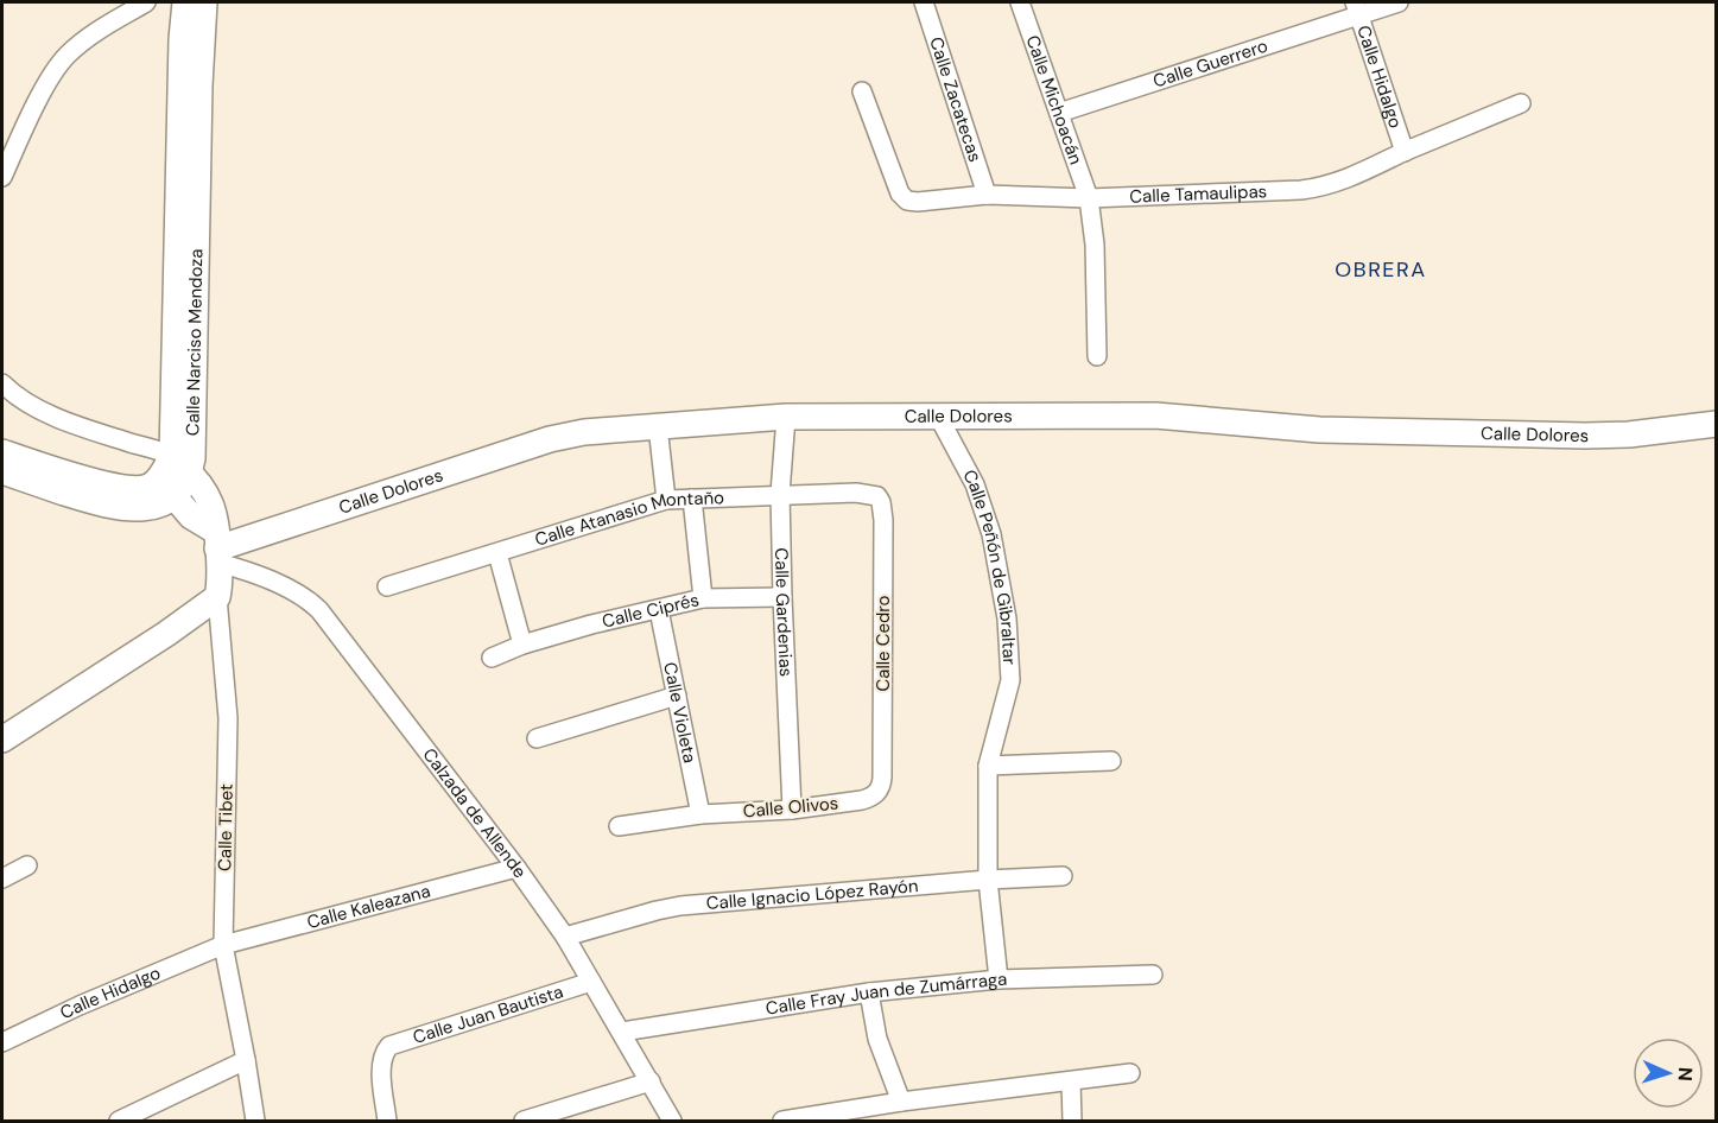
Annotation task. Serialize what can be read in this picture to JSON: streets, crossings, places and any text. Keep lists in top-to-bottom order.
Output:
{
  "streets": {
    "street": [
      "Calle Guerrero",
      "Calle Hidalgo",
      "Calle Zacatecas",
      "Calle Michoacán",
      "Calle Tamaulipas",
      "Calle Narciso Mendoza",
      "Calle Dolores",
      "Calle Atanasio Montaño",
      "Calle Peñón de Gibraltar",
      "Calle Ciprés",
      "Calle Gardenias",
      "Calle Cedro",
      "Calle Violeta",
      "Calle Olivos",
      "Calzada de Allende",
      "Calle Tibet",
      "Calle Ignacio López Rayón",
      "Calle Kaleazana",
      "Calle Fray Juan de Zumárraga",
      "Calle Juan Bautista"
    ]
  },
  "crossings": [
    ["Calle Guerrero", "Calle Hidalgo"],
    ["Calle Guerrero", "Calle Michoacán"],
    ["Calle Hidalgo", "Calle Tamaulipas"],
    ["Calle Hidalgo", "Calle Tibet"],
    ["Calle Hidalgo", "Calle Kaleazana"],
    ["Calle Zacatecas", "Calle Tamaulipas"],
    ["Calle Michoacán", "Calle Tamaulipas"],
    ["Calle Narciso Mendoza", "Calle Tibet"],
    ["Calle Dolores", "Calle Peñón de Gibraltar"],
    ["Calle Dolores", "Calle Gardenias"],
    ["Calle Dolores", "Calzada de Allende"],
    ["Calle Dolores", "Calle Tibet"],
    ["Calle Atanasio Montaño", "Calle Gardenias"],
    ["Calle Atanasio Montaño", "Calle Cedro"],
    ["Calle Peñón de Gibraltar", "Calle Ignacio López Rayón"],
    ["Calle Peñón de Gibraltar", "Calle Fray Juan de Zumárraga"],
    ["Calle Ciprés", "Calle Gardenias"],
    ["Calle Ciprés", "Calle Violeta"],
    ["Calle Gardenias", "Calle Olivos"],
    ["Calle Cedro", "Calle Olivos"],
    ["Calle Violeta", "Calle Olivos"],
    ["Calzada de Allende", "Calle Tibet"],
    ["Calzada de Allende", "Calle Ignacio López Rayón"],
    ["Calzada de Allende", "Calle Kaleazana"],
    ["Calzada de Allende", "Calle Fray Juan de Zumárraga"],
    ["Calzada de Allende", "Calle Juan Bautista"],
    ["Calle Tibet", "Calle Kaleazana"]
  ],
  "districts": ["OBRERA"],
  "north": "right"
}
